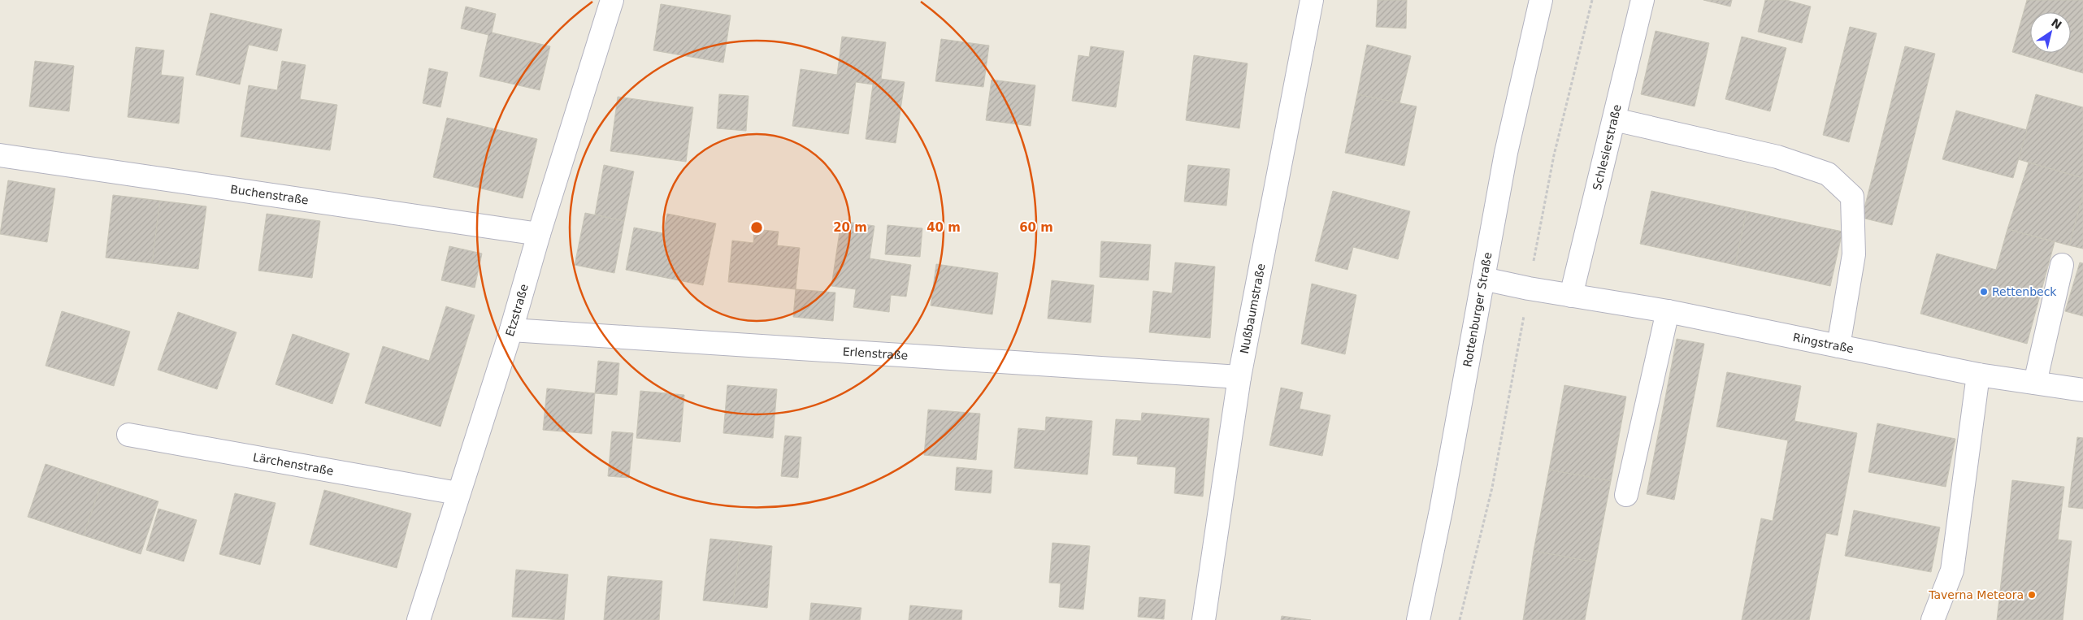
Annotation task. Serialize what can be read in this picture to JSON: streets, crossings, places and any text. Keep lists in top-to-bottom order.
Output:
{
  "streets": {
    "street": [
      "Schlesierstraße",
      "Buchenstraße",
      "Nußbaumstraße",
      "Rottenburger Straße",
      "Etzstraße",
      "Ringstraße",
      "Erlenstraße",
      "Lärchenstraße"
    ]
  },
  "crossings": [
    ["Schlesierstraße", "Ringstraße"],
    ["Buchenstraße", "Etzstraße"],
    ["Nußbaumstraße", "Erlenstraße"],
    ["Rottenburger Straße", "Ringstraße"],
    ["Etzstraße", "Erlenstraße"],
    ["Etzstraße", "Lärchenstraße"]
  ],
  "places": ["Rettenbeck", "Taverna Meteora"],
  "north": "top right",
  "rings": ["20 m", "40 m", "60 m"]
}
